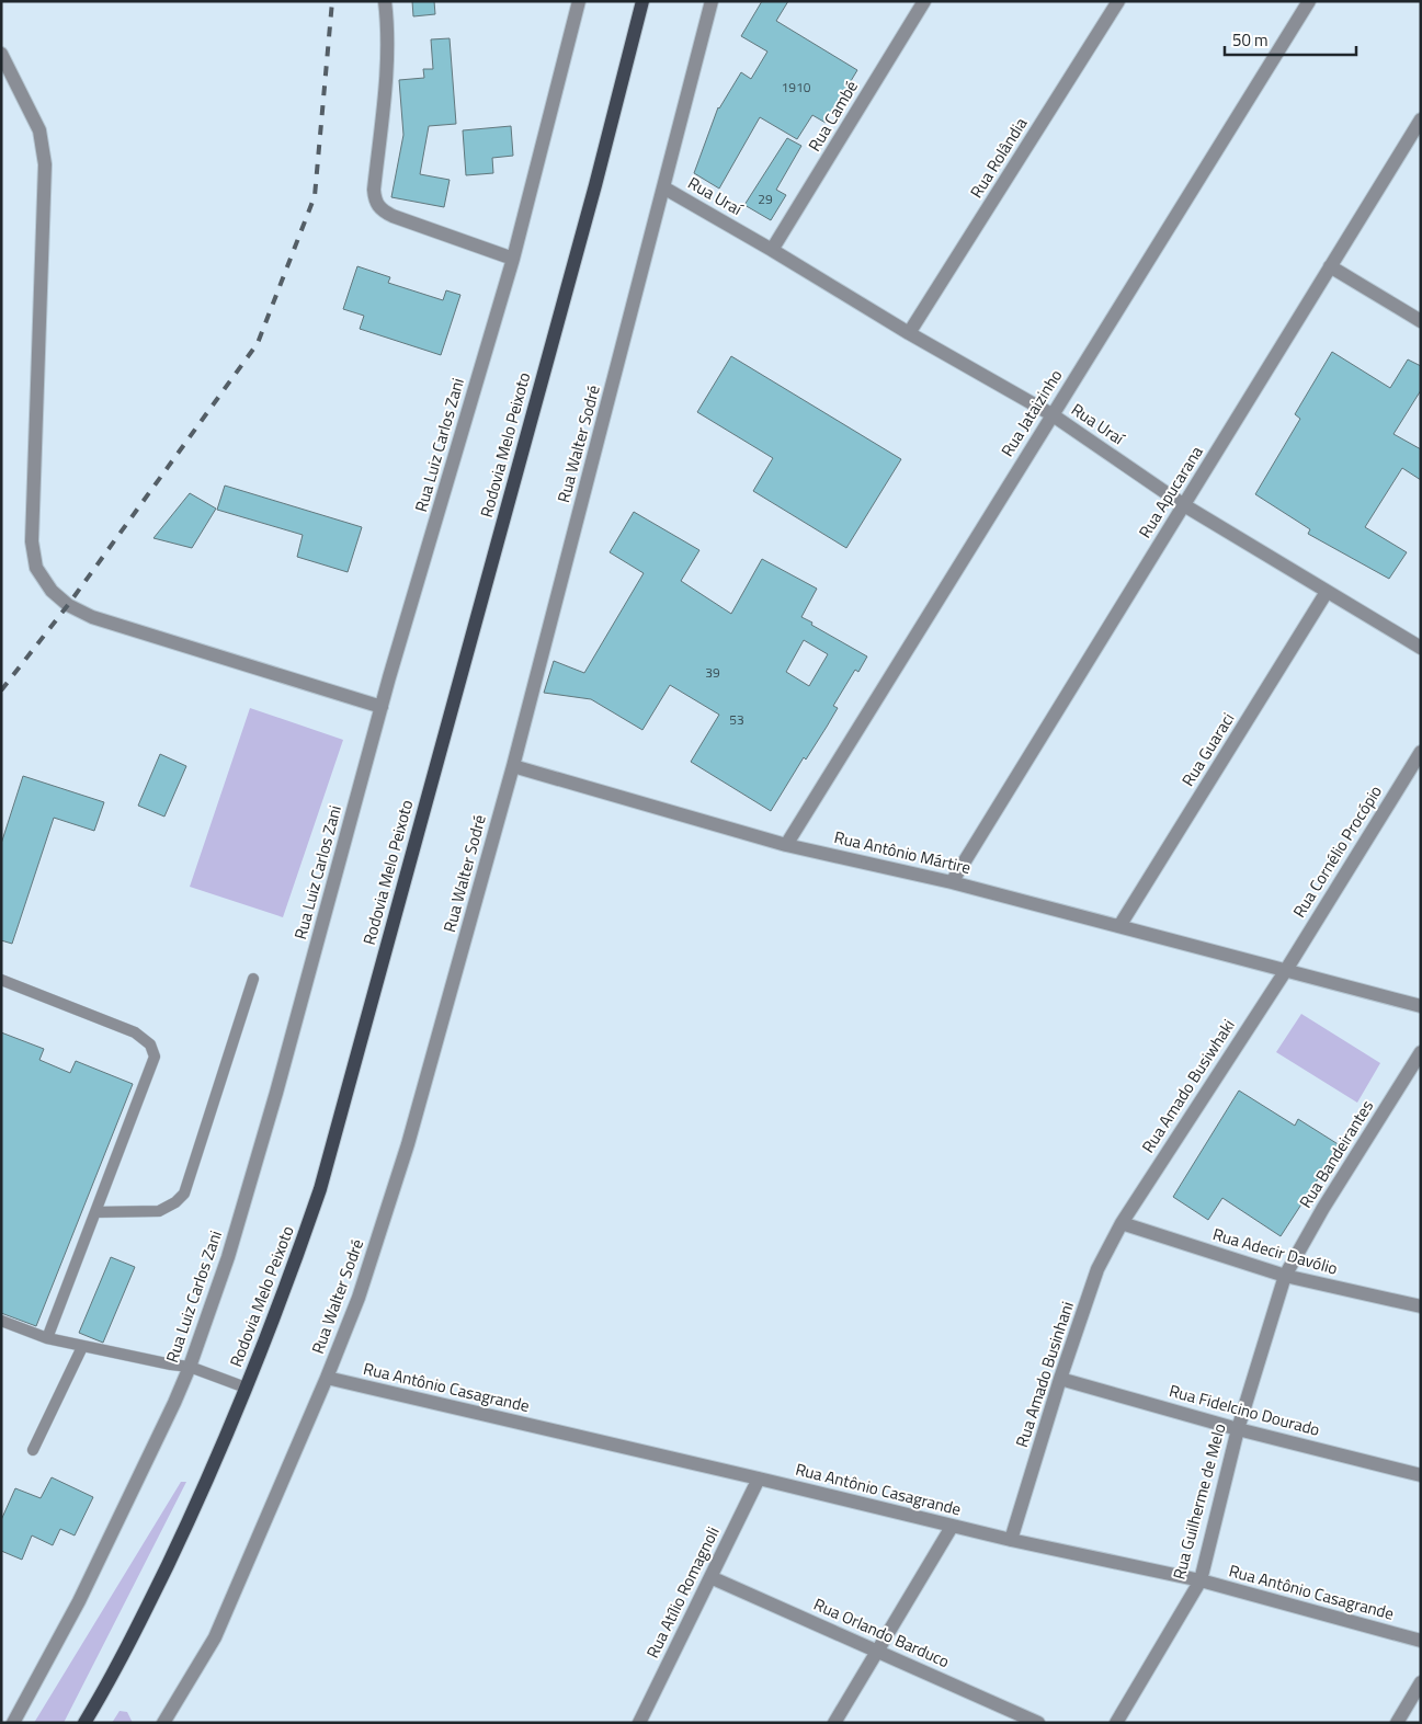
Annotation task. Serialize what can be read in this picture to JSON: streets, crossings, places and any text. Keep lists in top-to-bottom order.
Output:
{
  "streets": {
    "main road": ["Rodovia Melo Peixoto"],
    "street": [
      "Rua Cambé",
      "Rua Rolândia",
      "Rua Uraí",
      "Rua Jataizinho",
      "Rua Walter Sodré",
      "Rua Luiz Carlos Zani",
      "Rua Apucarana",
      "Rua Guaraci",
      "Rua Cornélio Procópio",
      "Rua Antônio Mártire",
      "Rua Amado Busiwhaki",
      "Rua Bandeirantes",
      "Rua Adecir Davólio",
      "Rua Amado Businhani",
      "Rua Antônio Casagrande",
      "Rua Fidelcino Dourado",
      "Rua Guilherme de Melo",
      "Rua Atílio Romagnoli",
      "Rua Orlando Barduco"
    ]
  },
  "crossings": [
    ["Rua Cambé", "Rua Uraí"],
    ["Rua Rolândia", "Rua Uraí"],
    ["Rua Uraí", "Rua Jataizinho"],
    ["Rua Uraí", "Rua Walter Sodré"],
    ["Rua Uraí", "Rua Apucarana"],
    ["Rua Uraí", "Rua Guaraci"],
    ["Rua Jataizinho", "Rua Antônio Mártire"],
    ["Rua Walter Sodré", "Rua Antônio Mártire"],
    ["Rua Walter Sodré", "Rua Antônio Casagrande"],
    ["Rua Apucarana", "Rua Antônio Mártire"],
    ["Rua Guaraci", "Rua Antônio Mártire"],
    ["Rua Cornélio Procópio", "Rua Antônio Mártire"],
    ["Rua Cornélio Procópio", "Rua Amado Busiwhaki"],
    ["Rua Antônio Mártire", "Rua Amado Busiwhaki"],
    ["Rua Amado Busiwhaki", "Rua Adecir Davólio"],
    ["Rua Amado Busiwhaki", "Rua Amado Businhani"],
    ["Rua Bandeirantes", "Rua Adecir Davólio"],
    ["Rua Bandeirantes", "Rua Guilherme de Melo"],
    ["Rua Adecir Davólio", "Rua Amado Businhani"],
    ["Rua Adecir Davólio", "Rua Guilherme de Melo"],
    ["Rua Amado Businhani", "Rua Antônio Casagrande"],
    ["Rua Amado Businhani", "Rua Fidelcino Dourado"],
    ["Rua Antônio Casagrande", "Rua Guilherme de Melo"],
    ["Rua Antônio Casagrande", "Rua Atílio Romagnoli"],
    ["Rua Fidelcino Dourado", "Rua Guilherme de Melo"],
    ["Rua Atílio Romagnoli", "Rua Orlando Barduco"]
  ],
  "house_numbers": [
    "1910",
    "29",
    "39",
    "53"
  ],
  "scale_bar": "50 m"
}
